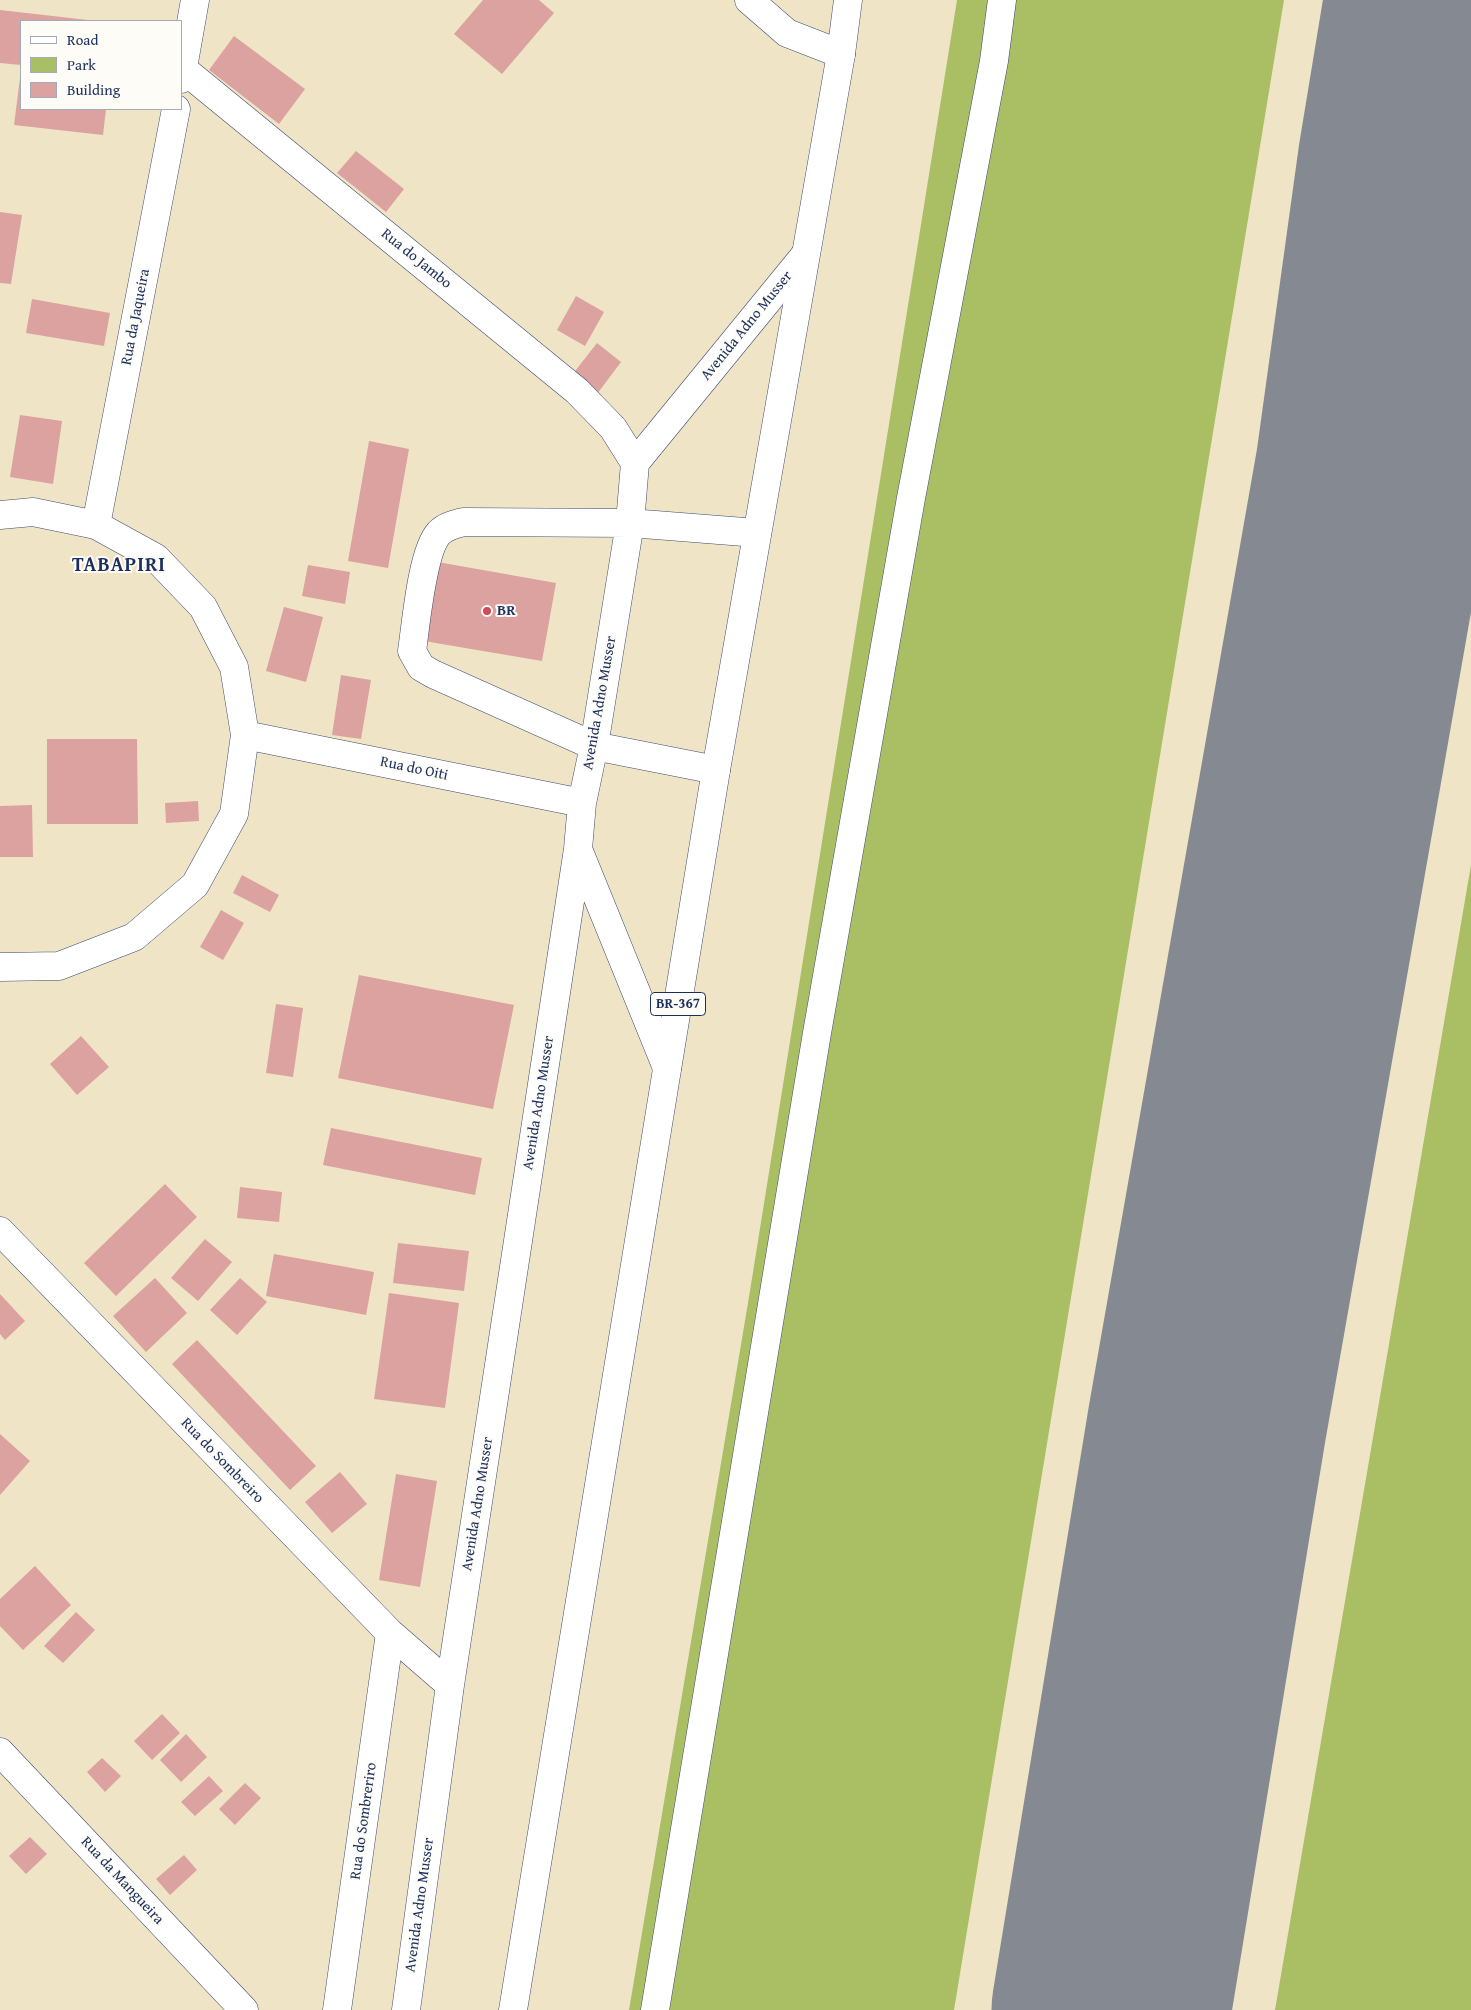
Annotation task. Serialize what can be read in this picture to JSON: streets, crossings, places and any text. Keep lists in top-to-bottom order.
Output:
{
  "streets": {
    "street": [
      "Rua do Jambo",
      "Rua da Jaqueira",
      "Avenida Adno Musser",
      "Rua do Oiti",
      "BR-367",
      "Rua do Sombreiro",
      "Rua do Sombreriro",
      "Rua da Mangueira"
    ]
  },
  "crossings": [
    ["Rua do Jambo", "Avenida Adno Musser"],
    ["Avenida Adno Musser", "Rua do Oiti"],
    ["Avenida Adno Musser", "BR-367"],
    ["Avenida Adno Musser", "Rua do Sombreiro"],
    ["Rua do Sombreiro", "Rua do Sombreriro"]
  ],
  "districts": ["TABAPIRI"],
  "places": ["BR"],
  "legend": ["Road", "Park", "Building"]
}
